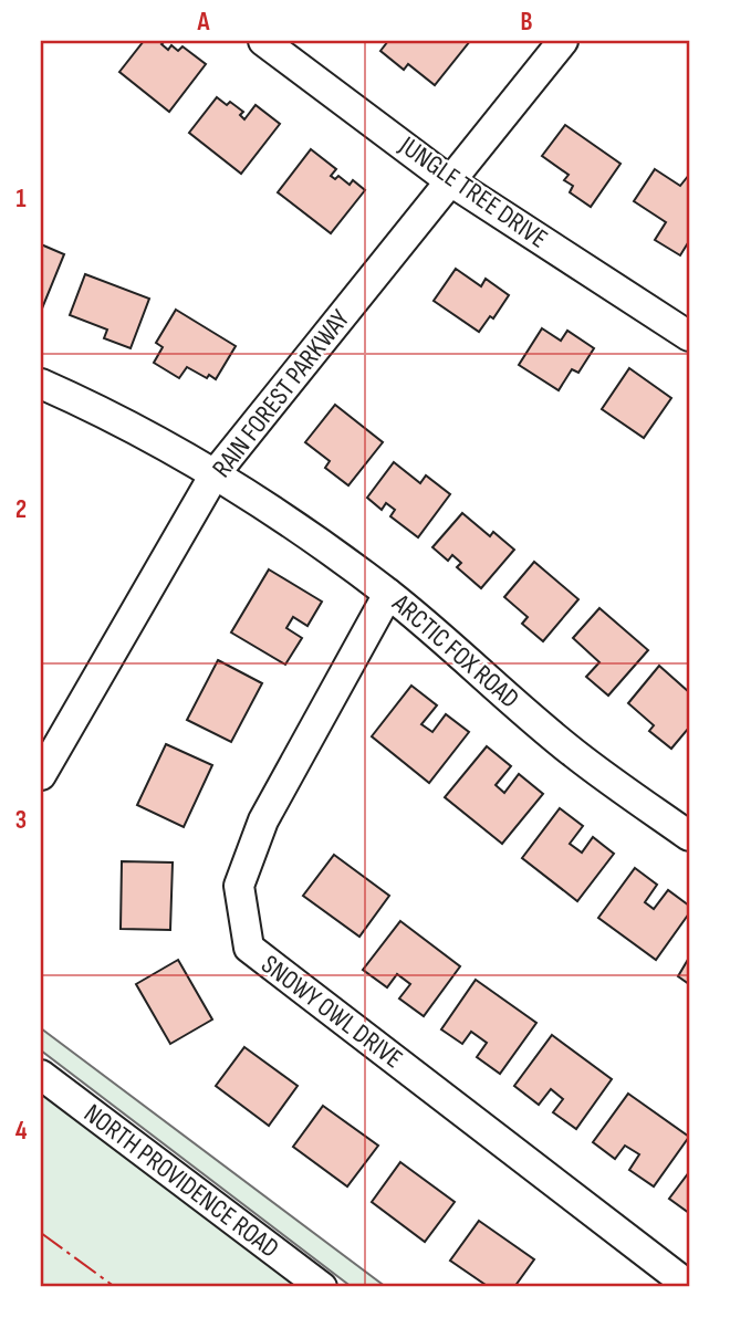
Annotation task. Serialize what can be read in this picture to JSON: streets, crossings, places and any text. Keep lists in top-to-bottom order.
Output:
{
  "streets": {
    "street": [
      "JUNGLE TREE DRIVE",
      "RAIN FOREST PARKWAY",
      "ARCTIC FOX ROAD",
      "SNOWY OWL DRIVE",
      "NORTH PROVIDENCE ROAD"
    ]
  },
  "crossings": [
    ["JUNGLE TREE DRIVE", "RAIN FOREST PARKWAY"],
    ["RAIN FOREST PARKWAY", "ARCTIC FOX ROAD"],
    ["ARCTIC FOX ROAD", "SNOWY OWL DRIVE"]
  ],
  "grid": {
    "columns": ["A", "B"],
    "rows": [
      "1",
      "2",
      "3",
      "4"
    ]
  }
}
